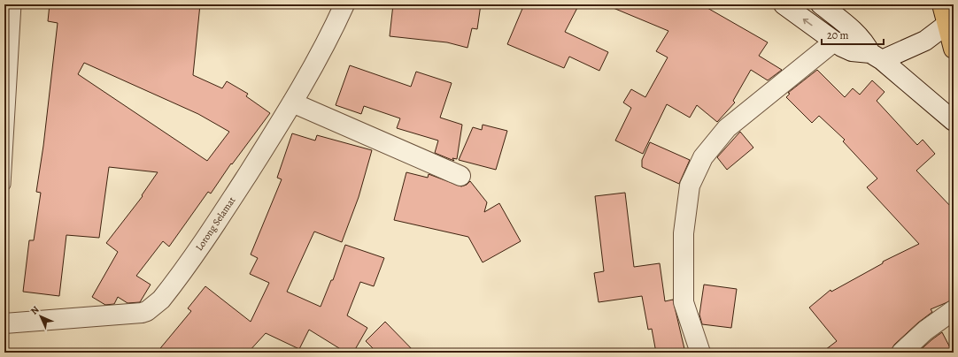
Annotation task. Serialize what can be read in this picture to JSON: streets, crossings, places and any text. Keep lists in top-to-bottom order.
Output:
{
  "streets": {
    "street": ["Lorong Selamat"]
  },
  "scale_bar": "20 m",
  "north": "top left"
}
